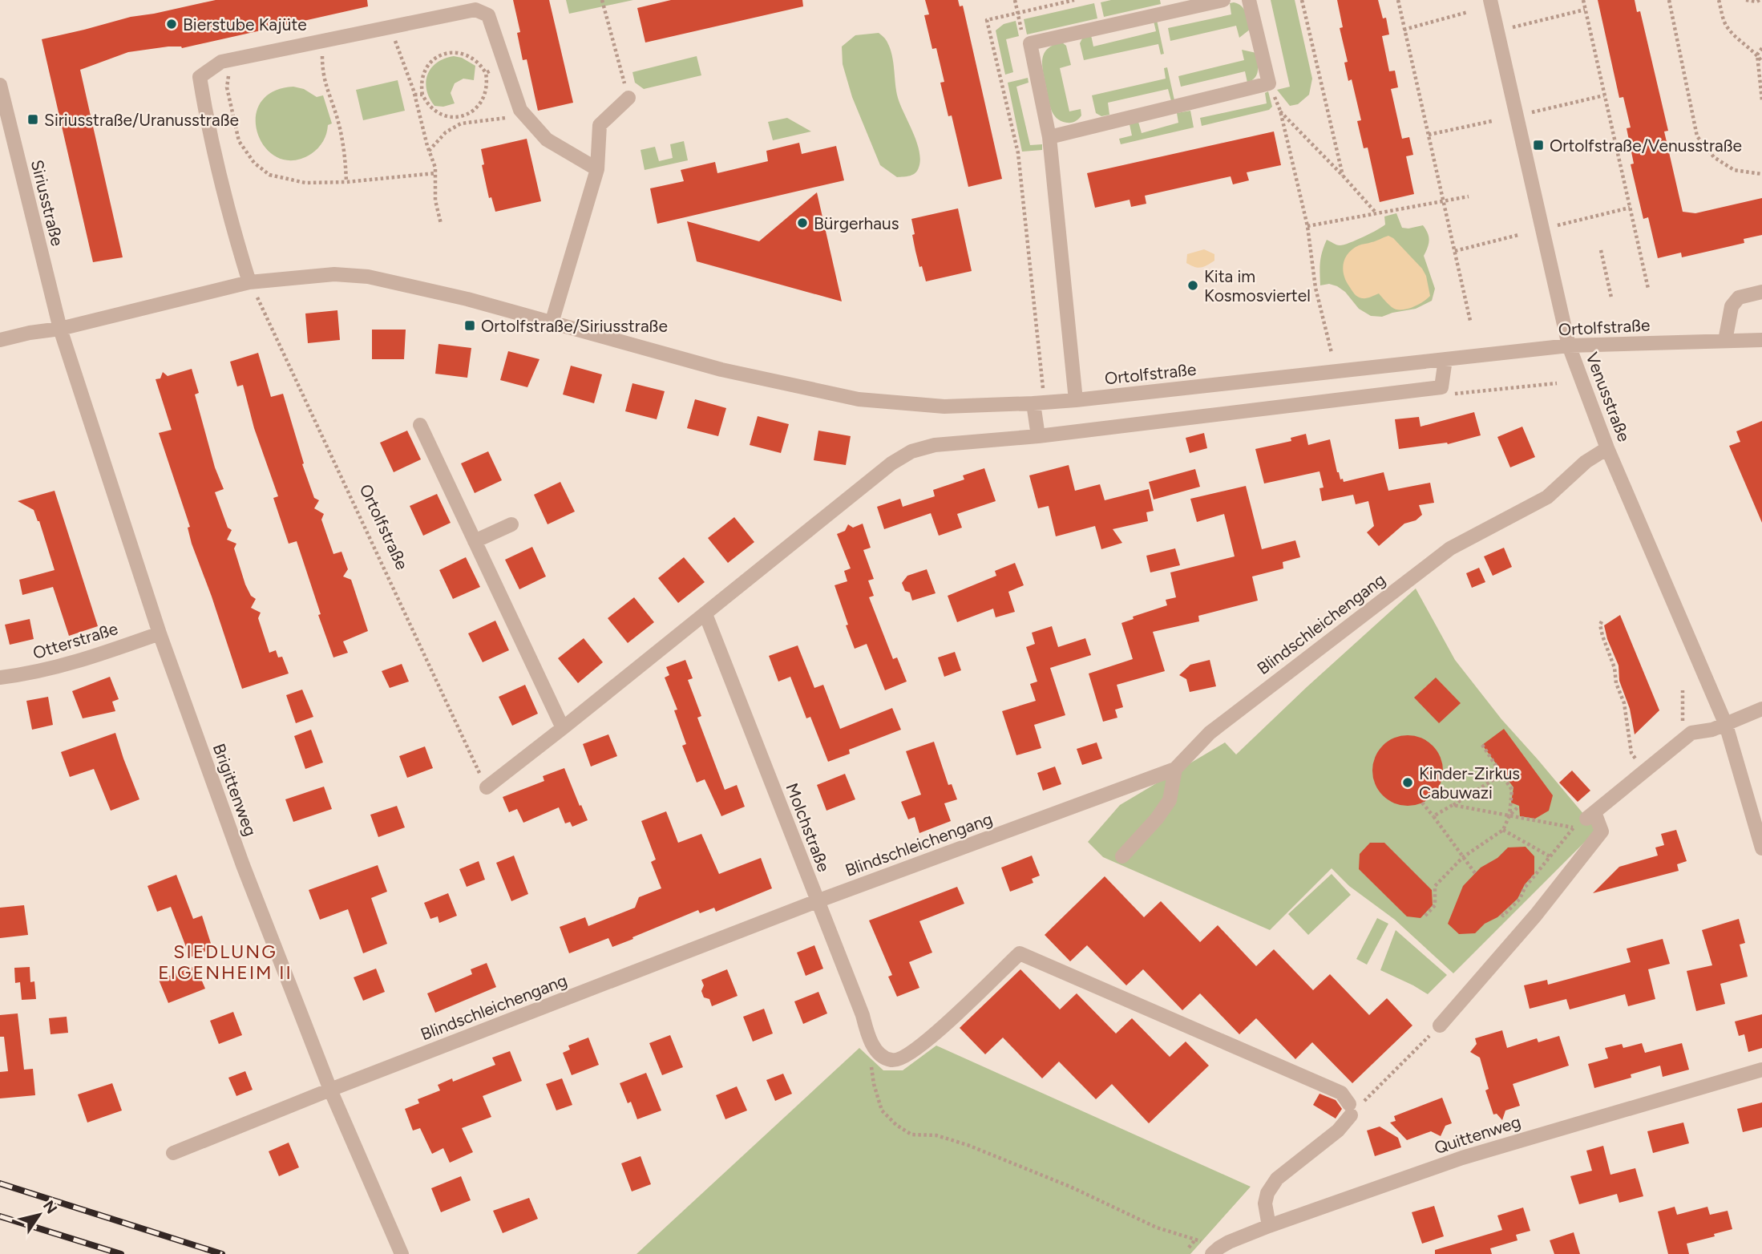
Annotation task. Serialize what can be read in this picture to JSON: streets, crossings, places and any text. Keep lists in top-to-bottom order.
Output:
{
  "streets": {
    "street": [
      "Siriusstraße",
      "Ortolfstraße",
      "Venusstraße",
      "Blindschleichengang",
      "Otterstraße",
      "Brigittenweg",
      "Molchstraße",
      "Quittenweg"
    ]
  },
  "crossings": [
    ["Siriusstraße", "Ortolfstraße"],
    ["Siriusstraße", "Brigittenweg"],
    ["Ortolfstraße", "Venusstraße"],
    ["Ortolfstraße", "Brigittenweg"],
    ["Venusstraße", "Blindschleichengang"],
    ["Blindschleichengang", "Brigittenweg"],
    ["Blindschleichengang", "Molchstraße"],
    ["Otterstraße", "Brigittenweg"]
  ],
  "districts": ["SIEDLUNG EIGENHEIM II"],
  "places": {
    "other": [
      "Bierstube Kajüte",
      "Bürgerhaus",
      "Kita im Kosmosviertel",
      "Kinder-Zirkus Cabuwazi"
    ],
    "transit": ["Siriusstraße/Uranusstraße", "Ortolfstraße/Venusstraße", "Ortolfstraße/Siriusstraße"]
  },
  "north": "top right"
}
